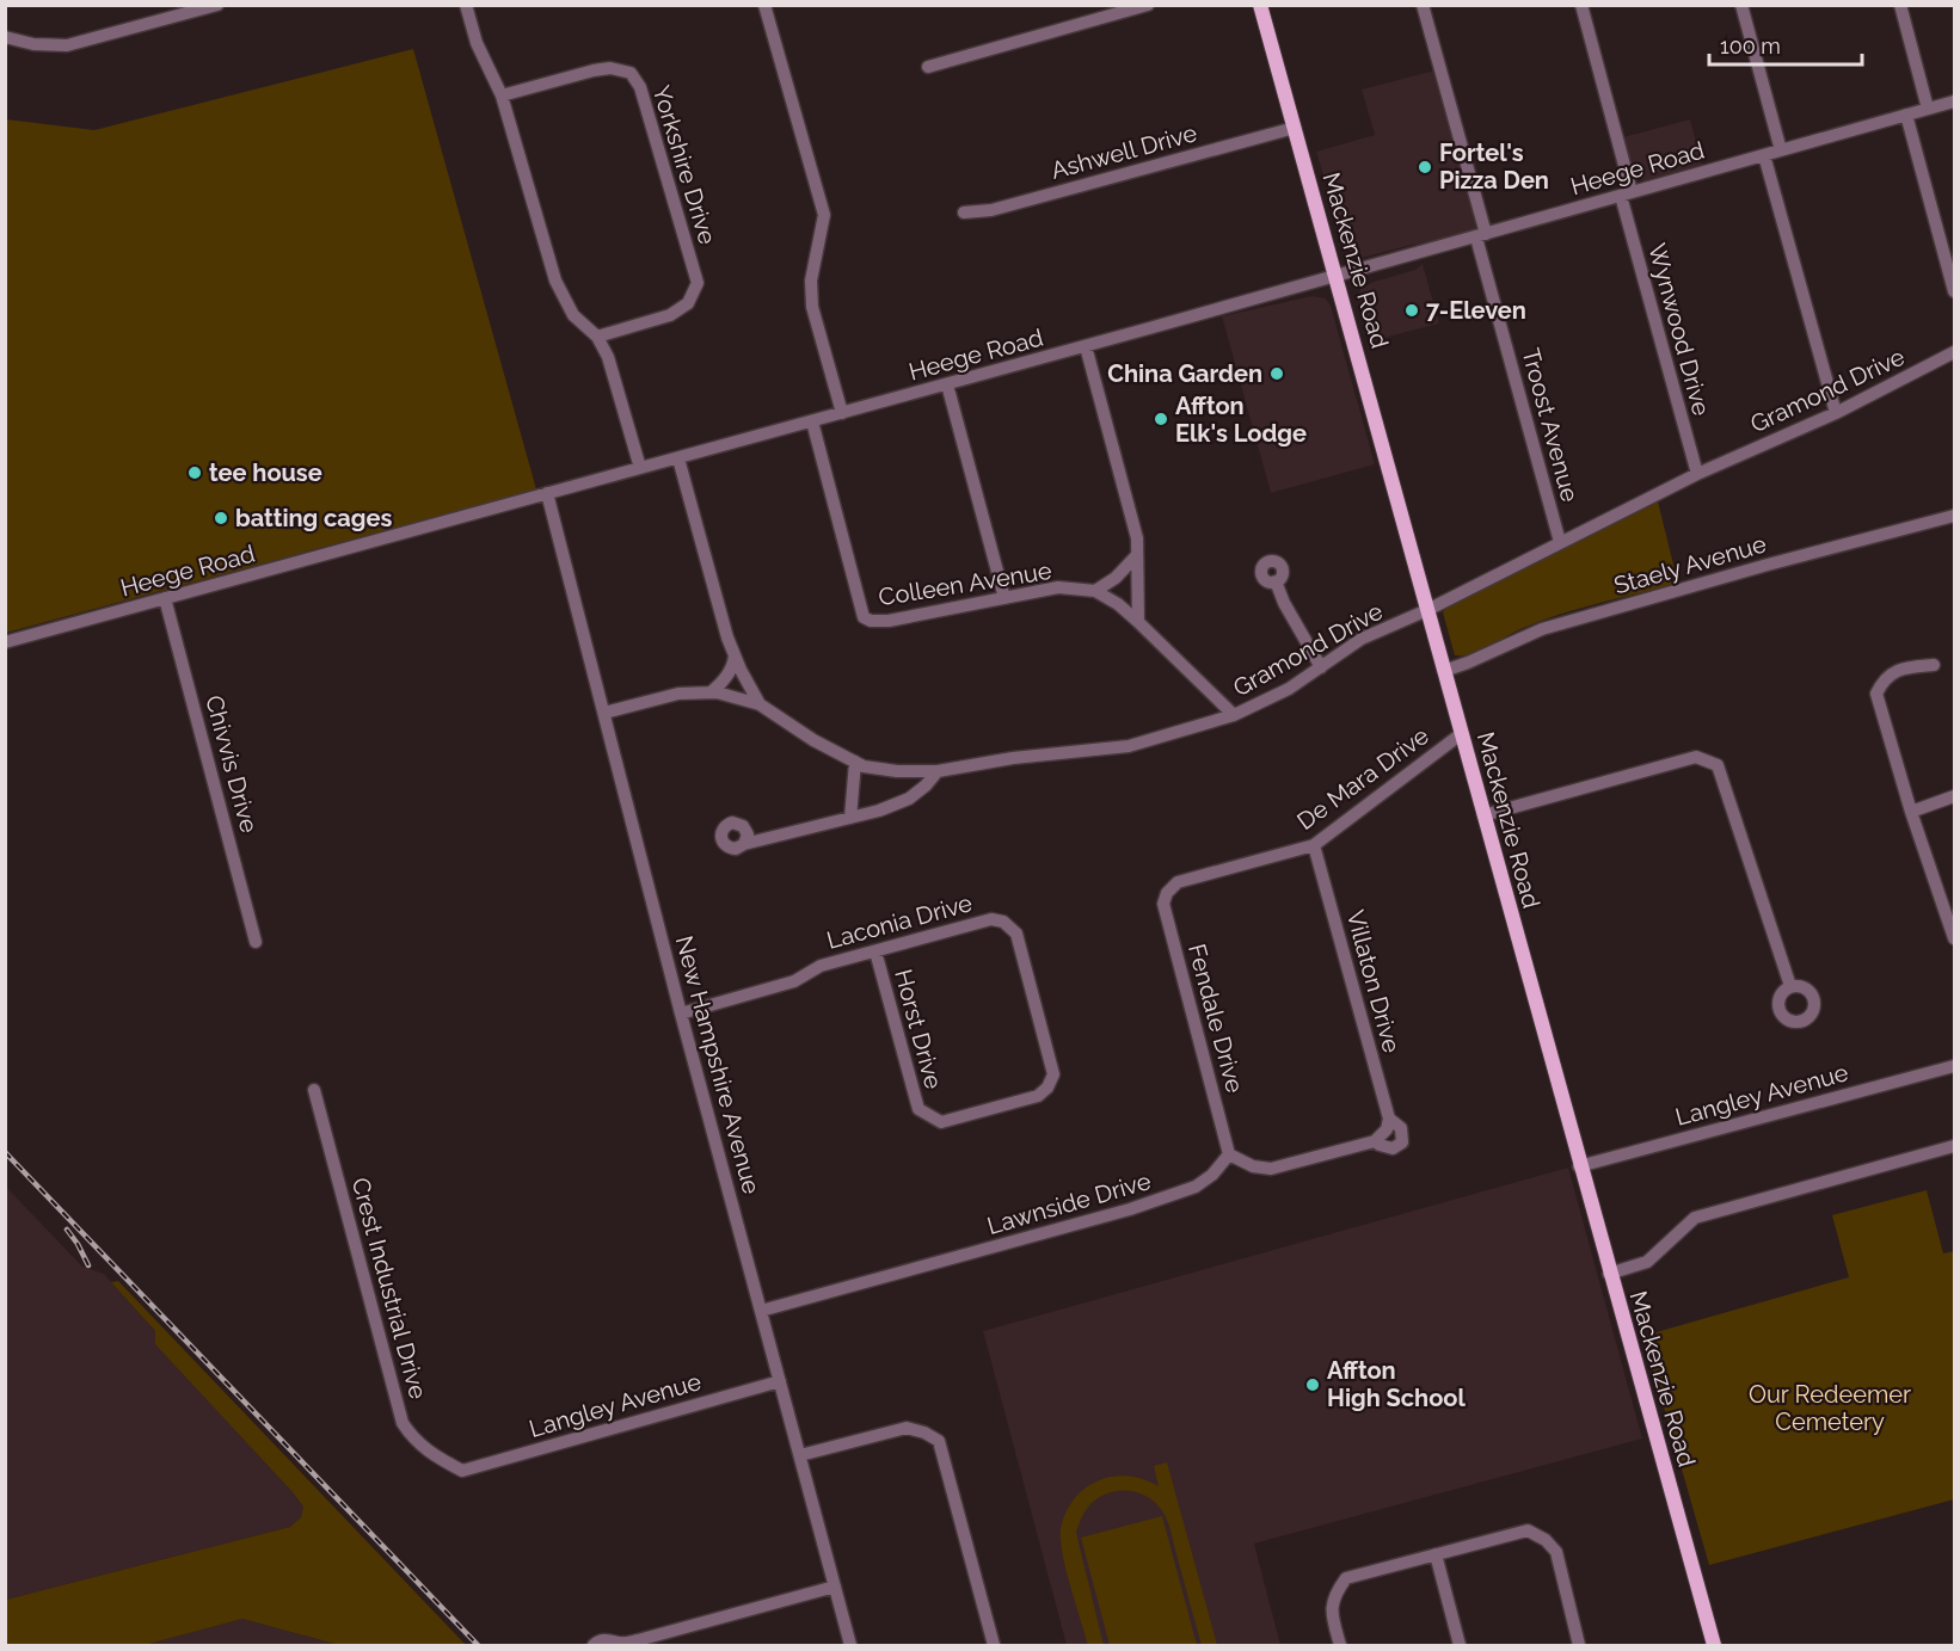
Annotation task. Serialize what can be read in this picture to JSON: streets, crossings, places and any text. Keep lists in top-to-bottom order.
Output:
{
  "streets": {
    "main road": ["Mackenzie Road"],
    "street": [
      "Ashwell Drive",
      "Yorkshire Drive",
      "Heege Road",
      "Wynwood Drive",
      "Gramond Drive",
      "Troost Avenue",
      "Staely Avenue",
      "Colleen Avenue",
      "Chivvis Drive",
      "De Mara Drive",
      "Laconia Drive",
      "Villaton Drive",
      "Fendale Drive",
      "Horst Drive",
      "New Hampshire Avenue",
      "Langley Avenue",
      "Lawnside Drive",
      "Crest Industrial Drive"
    ]
  },
  "crossings": [
    ["Ashwell Drive", "Mackenzie Road"],
    ["Heege Road", "Mackenzie Road"],
    ["Heege Road", "Wynwood Drive"],
    ["Heege Road", "Troost Avenue"],
    ["Heege Road", "Colleen Avenue"],
    ["Heege Road", "Chivvis Drive"],
    ["Heege Road", "New Hampshire Avenue"],
    ["Mackenzie Road", "Gramond Drive"],
    ["Mackenzie Road", "Staely Avenue"],
    ["Mackenzie Road", "De Mara Drive"],
    ["Mackenzie Road", "Langley Avenue"],
    ["Wynwood Drive", "Gramond Drive"],
    ["Gramond Drive", "Troost Avenue"],
    ["Gramond Drive", "Colleen Avenue"],
    ["Gramond Drive", "New Hampshire Avenue"],
    ["De Mara Drive", "Villaton Drive"],
    ["De Mara Drive", "Fendale Drive"],
    ["Laconia Drive", "Horst Drive"],
    ["Laconia Drive", "New Hampshire Avenue"],
    ["Fendale Drive", "Lawnside Drive"],
    ["New Hampshire Avenue", "Langley Avenue"],
    ["New Hampshire Avenue", "Lawnside Drive"],
    ["Langley Avenue", "Crest Industrial Drive"]
  ],
  "parks": ["Our Redeemer Cemetery"],
  "places": [
    "Fortel's Pizza Den",
    "7-Eleven",
    "China Garden",
    "Affton Elk's Lodge",
    "tee house",
    "batting cages",
    "Affton High School"
  ],
  "scale_bar": "100 m"
}
